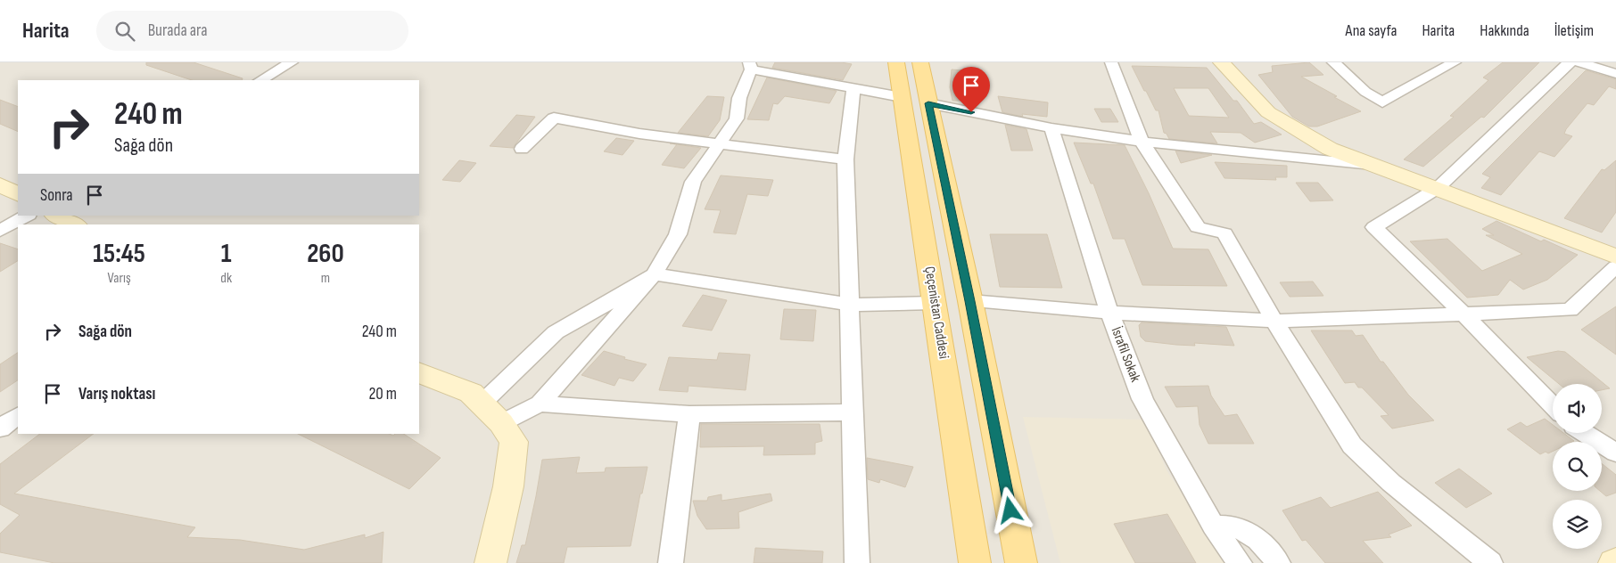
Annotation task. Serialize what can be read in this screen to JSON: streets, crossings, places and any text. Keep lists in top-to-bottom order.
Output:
{
  "streets": {
    "main road": ["Çeçenistan Caddesi"],
    "street": ["İsrafil Sokak"]
  },
  "page": {
    "header": "Harita",
    "search": "Burada ara",
    "nav": [
      "Ana sayfa",
      "Harita",
      "Hakkında",
      "İletişim"
    ],
    "turn": ["240 m", "Sağa dön"],
    "then": "Sonra",
    "eta": [
      "15:45",
      "Varış",
      "1",
      "dk",
      "260",
      "m"
    ],
    "list": [
      {
        "name": "Sağa dön",
        "value": "240 m"
      },
      {
        "name": "Varış noktası",
        "value": "20 m"
      }
    ]
  }
}
